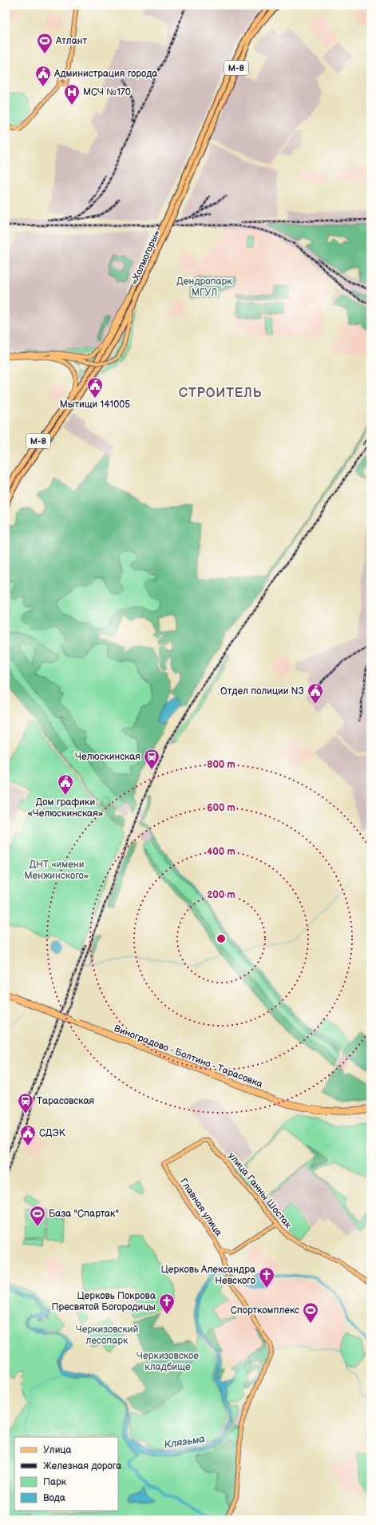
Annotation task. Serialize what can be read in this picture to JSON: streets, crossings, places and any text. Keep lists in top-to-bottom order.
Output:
{
  "streets": {
    "highway": ["М-8", "«Холмогоры»"],
    "main road": ["Виноградово - Болтино - Тарасовка", "улица Ганны Шостак", "Главная улица"]
  },
  "crossings": [
    ["улица Ганны Шостак", "Главная улица"]
  ],
  "districts": ["СТРОИТЕЛЬ"],
  "water": ["Клязьма"],
  "parks": [
    "Дендропарк МГУЛ",
    "ДНТ «имени Менжинского»",
    "Черкизовский лесопарк",
    "Черкизовское кладбище"
  ],
  "places": {
    "sports": ["Атлант", "База \"Спартак\"", "Спорткомплекс"],
    "public building": [
      "Администрация города",
      "Мытищи 141005",
      "Отдел полиции N3",
      "Дом графики «Челюскинская»",
      "СДЭК"
    ],
    "hospital": ["МСЧ №170"],
    "station": ["Челюскинская", "Тарасовская"],
    "church": ["Церковь Александра Невского", "Церковь Покрова Пресвятой Богородицы"]
  },
  "legend": [
    "Улица",
    "Железная дорога",
    "Парк",
    "Вода"
  ],
  "rings": [
    "800 m",
    "600 m",
    "400 m",
    "200 m"
  ]
}
